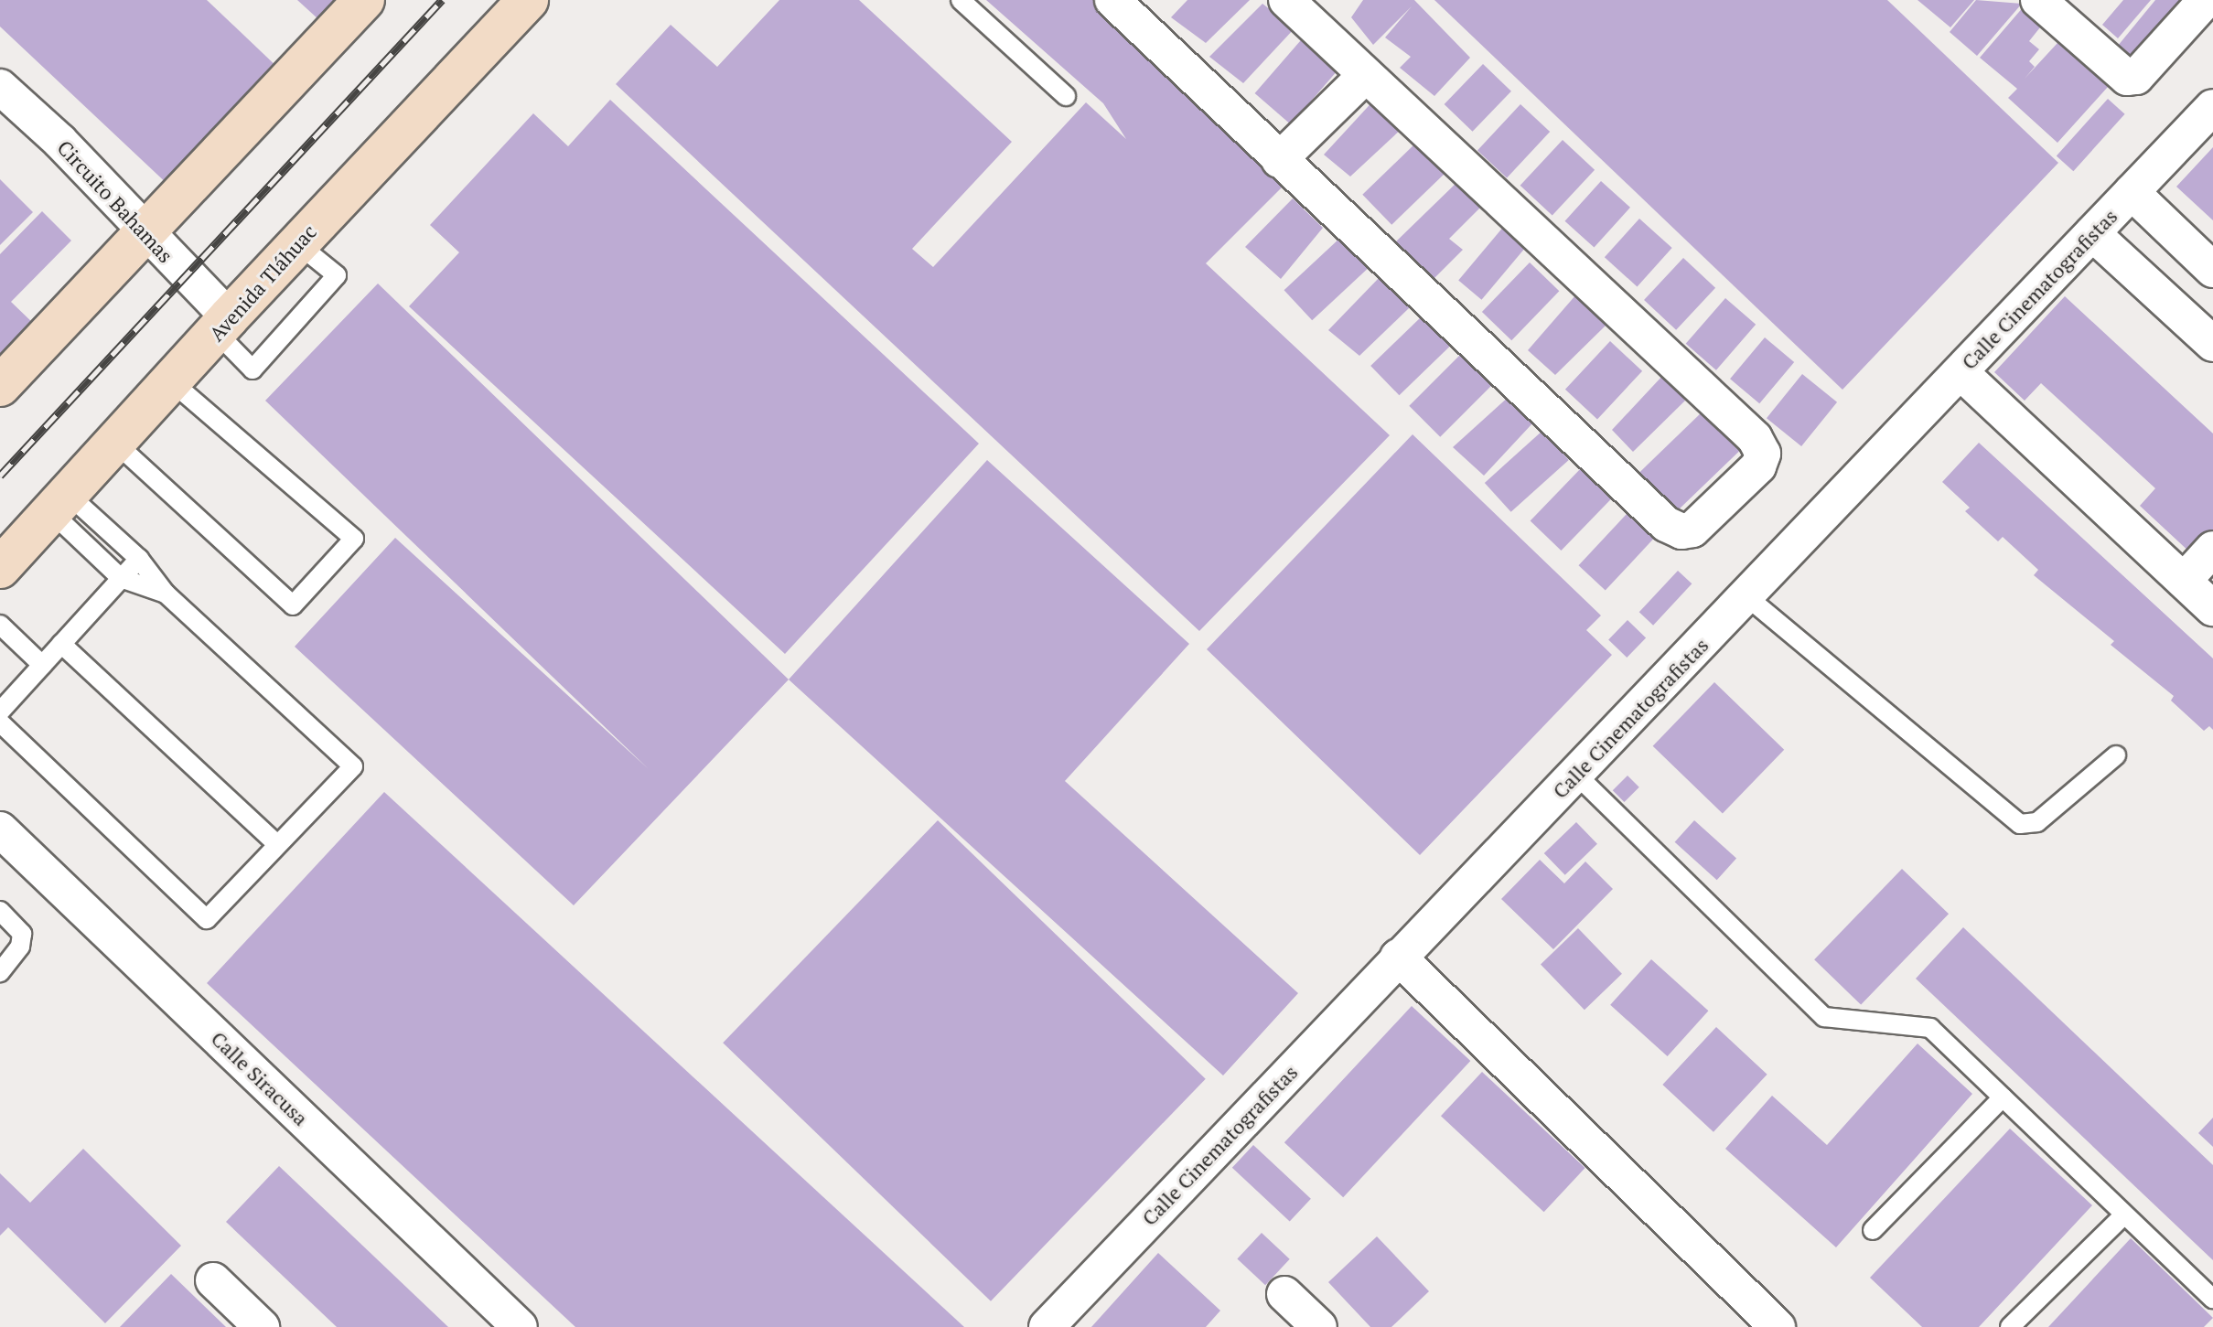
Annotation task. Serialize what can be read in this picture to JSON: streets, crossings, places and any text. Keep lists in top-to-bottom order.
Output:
{
  "streets": {
    "main road": ["Avenida Tláhuac"],
    "street": ["Circuito Bahamas", "Calle Cinematografistas", "Calle Siracusa"]
  },
  "crossings": [
    ["Circuito Bahamas", "Avenida Tláhuac"]
  ]
}
